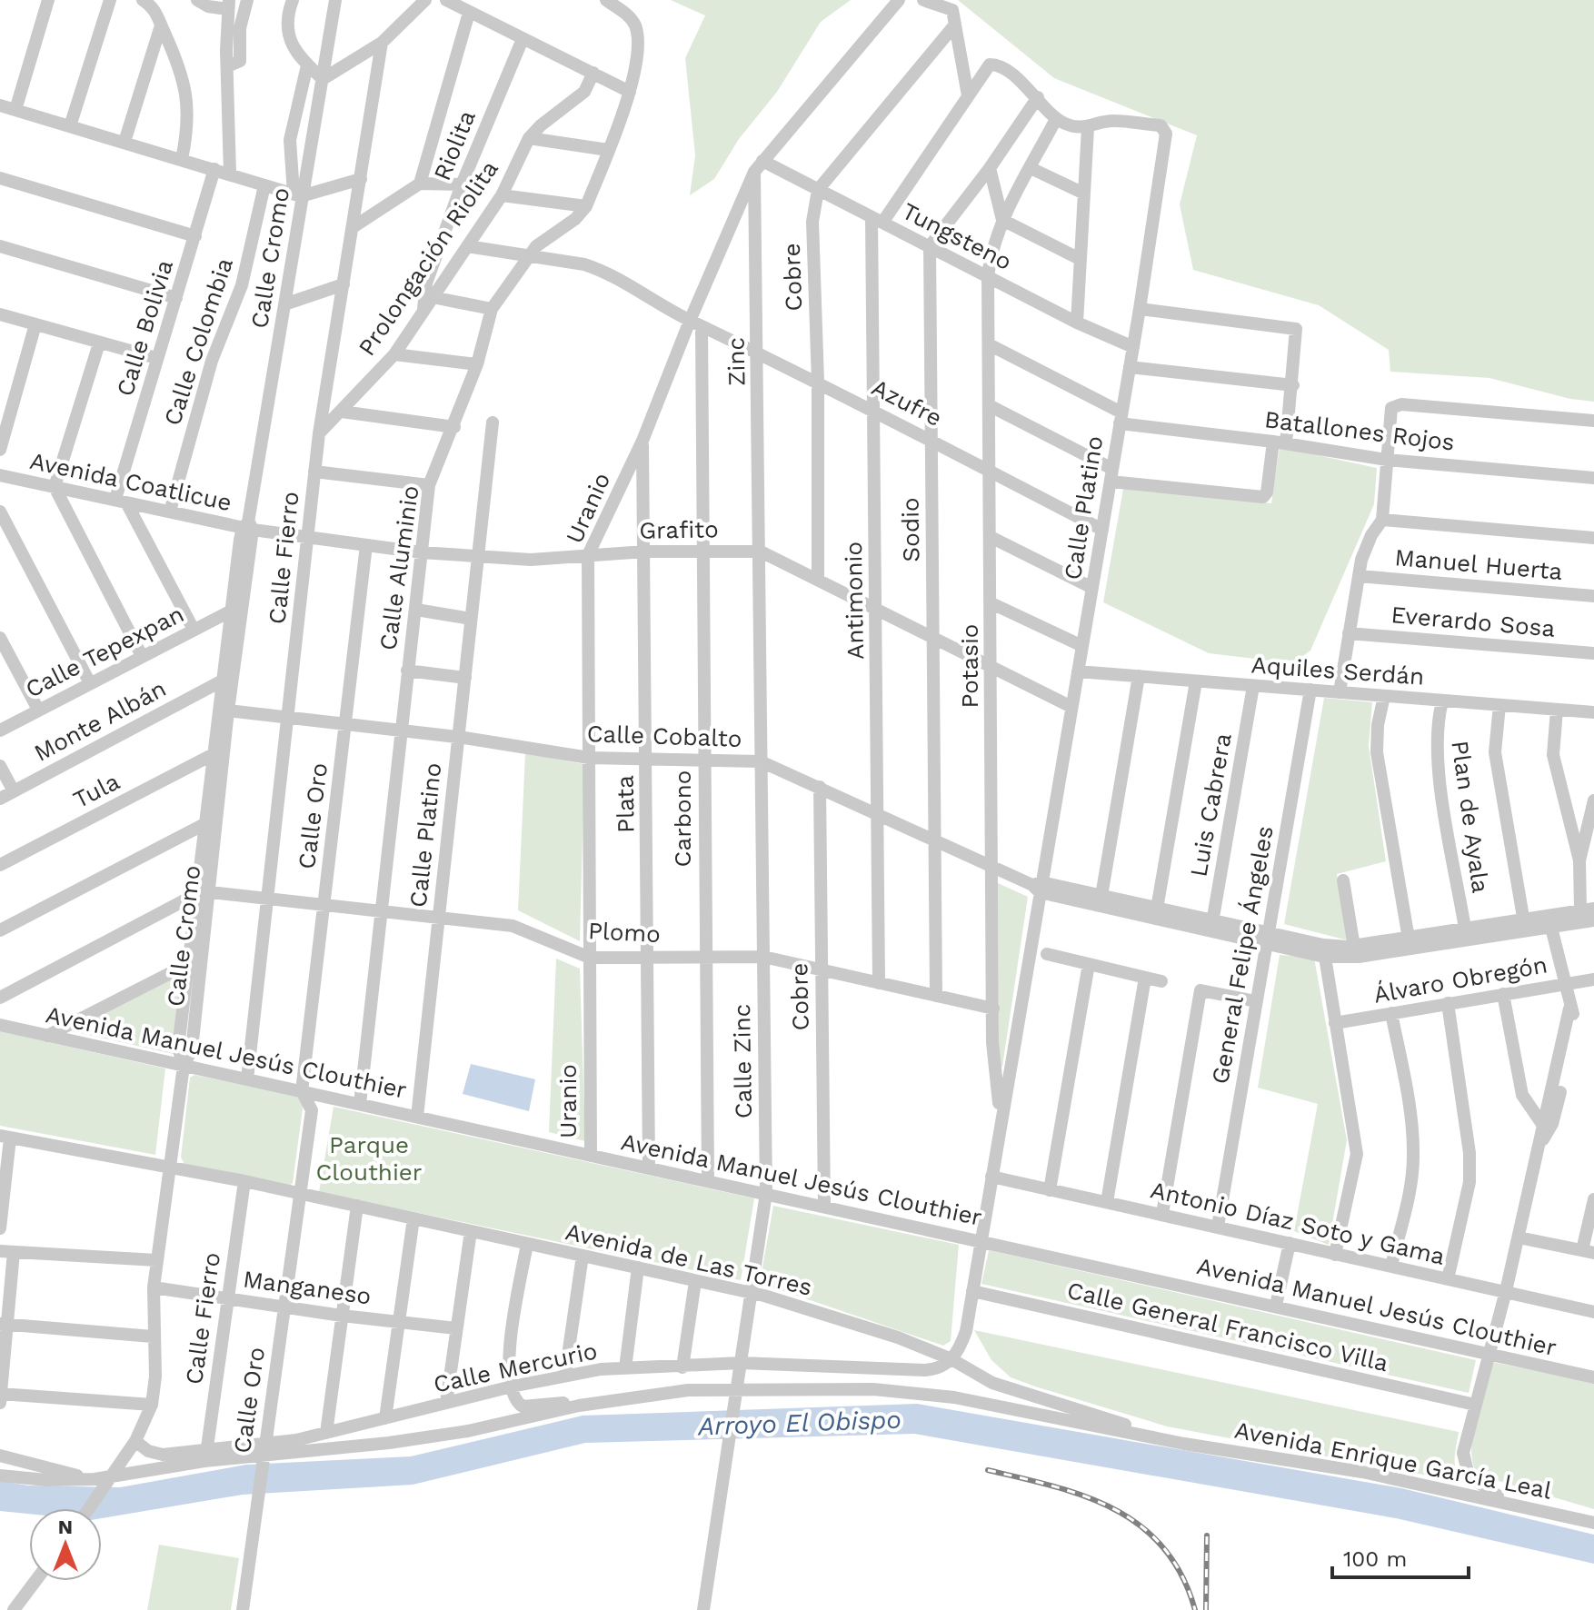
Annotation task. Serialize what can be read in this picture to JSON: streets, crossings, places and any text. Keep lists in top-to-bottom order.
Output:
{
  "streets": {
    "street": [
      "Riolita",
      "Tungsteno",
      "Calle Cromo",
      "Prolongación Riolita",
      "Cobre",
      "Calle Bolivia",
      "Calle Colombia",
      "Zinc",
      "Azufre",
      "Batallones Rojos",
      "Avenida Coatlicue",
      "Uranio",
      "Calle Platino",
      "Grafito",
      "Sodio",
      "Calle Fierro",
      "Manuel Huerta",
      "Calle Aluminio",
      "Antimonio",
      "Everardo Sosa",
      "Calle Tepexpan",
      "Potasio",
      "Aquiles Serdán",
      "Monte Albán",
      "Calle Cobalto",
      "Tula",
      "Plata",
      "Luis Cabrera",
      "Calle Oro",
      "Plan de Ayala",
      "Carbono",
      "Plomo",
      "General Felipe Ángeles",
      "Álvaro Obregón",
      "Avenida Manuel Jesús Clouthier",
      "Calle Zinc",
      "Antonio Díaz Soto y Gama",
      "Avenida de Las Torres",
      "Manganeso",
      "Calle General Francisco Villa",
      "Calle Mercurio",
      "Avenida Enrique García Leal"
    ]
  },
  "crossings": [
    ["Riolita", "Prolongación Riolita"],
    ["Tungsteno", "Cobre"],
    ["Tungsteno", "Zinc"],
    ["Tungsteno", "Uranio"],
    ["Tungsteno", "Calle Platino"],
    ["Tungsteno", "Sodio"],
    ["Tungsteno", "Antimonio"],
    ["Tungsteno", "Potasio"],
    ["Calle Cromo", "Avenida Coatlicue"],
    ["Calle Cromo", "Grafito"],
    ["Calle Cromo", "Calle Tepexpan"],
    ["Calle Cromo", "Monte Albán"],
    ["Calle Cromo", "Calle Cobalto"],
    ["Calle Cromo", "Tula"],
    ["Calle Cromo", "Plomo"],
    ["Calle Cromo", "Avenida Manuel Jesús Clouthier"],
    ["Prolongación Riolita", "Azufre"],
    ["Prolongación Riolita", "Calle Fierro"],
    ["Cobre", "Azufre"],
    ["Cobre", "Grafito"],
    ["Cobre", "Calle Cobalto"],
    ["Cobre", "Plomo"],
    ["Cobre", "Avenida Manuel Jesús Clouthier"],
    ["Calle Bolivia", "Avenida Coatlicue"],
    ["Calle Colombia", "Avenida Coatlicue"],
    ["Zinc", "Azufre"],
    ["Zinc", "Uranio"],
    ["Zinc", "Grafito"],
    ["Zinc", "Calle Zinc"],
    ["Azufre", "Uranio"],
    ["Azufre", "Calle Platino"],
    ["Azufre", "Sodio"],
    ["Azufre", "Calle Aluminio"],
    ["Azufre", "Antimonio"],
    ["Azufre", "Potasio"],
    ["Azufre", "Carbono"],
    ["Batallones Rojos", "Calle Platino"],
    ["Avenida Coatlicue", "Grafito"],
    ["Uranio", "Grafito"],
    ["Uranio", "Calle Cobalto"],
    ["Uranio", "Plata"],
    ["Uranio", "Carbono"],
    ["Uranio", "Plomo"],
    ["Uranio", "Avenida Manuel Jesús Clouthier"],
    ["Calle Platino", "Grafito"],
    ["Calle Platino", "Potasio"],
    ["Calle Platino", "Aquiles Serdán"],
    ["Calle Platino", "Calle Cobalto"],
    ["Calle Platino", "Plomo"],
    ["Calle Platino", "Avenida Manuel Jesús Clouthier"],
    ["Calle Platino", "Antonio Díaz Soto y Gama"],
    ["Calle Platino", "Avenida de Las Torres"],
    ["Calle Platino", "Calle General Francisco Villa"],
    ["Calle Platino", "Calle Mercurio"],
    ["Grafito", "Sodio"],
    ["Grafito", "Calle Fierro"],
    ["Grafito", "Calle Aluminio"],
    ["Grafito", "Antimonio"],
    ["Grafito", "Potasio"],
    ["Grafito", "Plata"],
    ["Grafito", "Calle Oro"],
    ["Grafito", "Carbono"],
    ["Grafito", "Calle Zinc"],
    ["Sodio", "Calle Cobalto"],
    ["Sodio", "Plomo"],
    ["Calle Fierro", "Calle Cobalto"],
    ["Calle Fierro", "Plomo"],
    ["Calle Fierro", "Avenida Manuel Jesús Clouthier"],
    ["Calle Fierro", "Avenida de Las Torres"],
    ["Calle Fierro", "Manganeso"],
    ["Calle Fierro", "Calle Mercurio"],
    ["Calle Aluminio", "Calle Cobalto"],
    ["Calle Aluminio", "Plomo"],
    ["Calle Aluminio", "Avenida Manuel Jesús Clouthier"],
    ["Antimonio", "Calle Cobalto"],
    ["Antimonio", "Plomo"],
    ["Potasio", "Calle Cobalto"],
    ["Potasio", "Plomo"],
    ["Aquiles Serdán", "Luis Cabrera"],
    ["Aquiles Serdán", "Plan de Ayala"],
    ["Aquiles Serdán", "General Felipe Ángeles"],
    ["Calle Cobalto", "Plata"],
    ["Calle Cobalto", "Calle Oro"],
    ["Calle Cobalto", "Carbono"],
    ["Calle Cobalto", "Calle Zinc"],
    ["Plata", "Plomo"],
    ["Plata", "Avenida Manuel Jesús Clouthier"],
    ["Calle Oro", "Plomo"],
    ["Calle Oro", "Avenida Manuel Jesús Clouthier"],
    ["Calle Oro", "Avenida de Las Torres"],
    ["Calle Oro", "Manganeso"],
    ["Calle Oro", "Calle Mercurio"],
    ["Carbono", "Plomo"],
    ["Carbono", "Avenida Manuel Jesús Clouthier"],
    ["Plomo", "Calle Zinc"],
    ["General Felipe Ángeles", "Antonio Díaz Soto y Gama"],
    ["Avenida Manuel Jesús Clouthier", "Calle Zinc"],
    ["Calle Zinc", "Avenida de Las Torres"],
    ["Calle Zinc", "Calle Mercurio"],
    ["Avenida de Las Torres", "Calle Mercurio"],
    ["Avenida de Las Torres", "Avenida Enrique García Leal"]
  ],
  "water": ["Arroyo El Obispo"],
  "parks": ["Parque Clouthier"],
  "scale_bar": "100 m",
  "north": "top"
}
